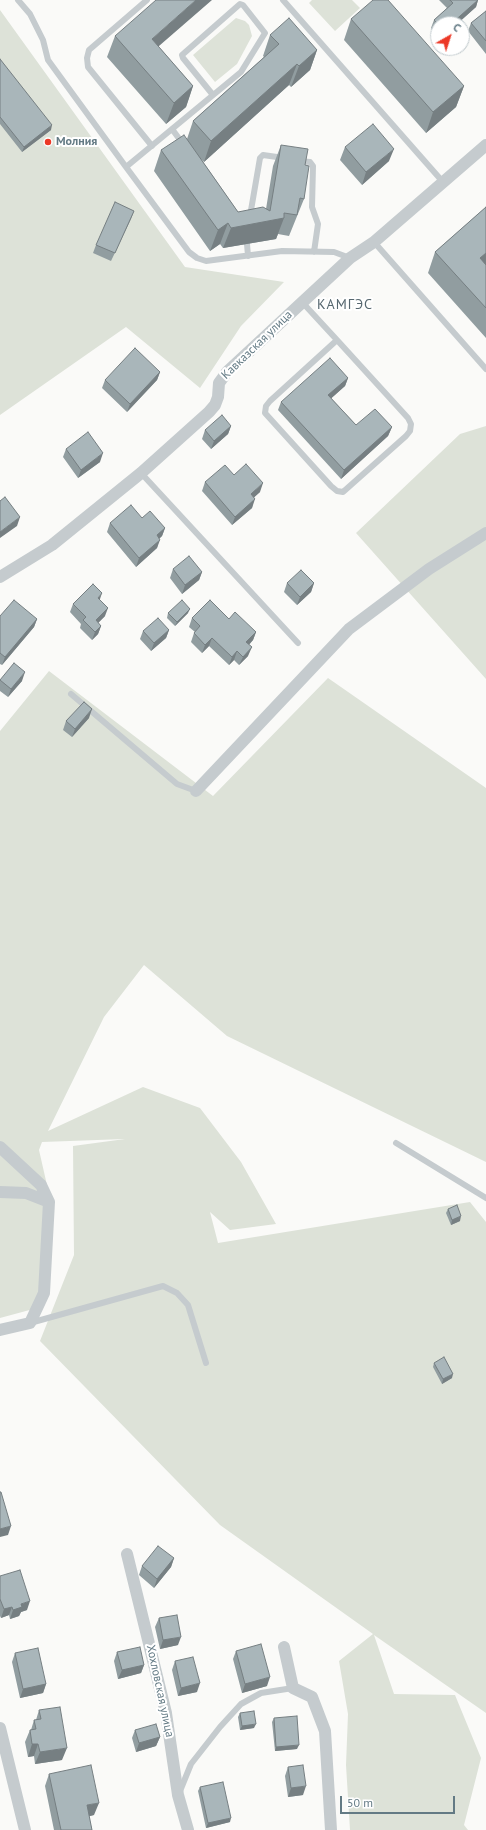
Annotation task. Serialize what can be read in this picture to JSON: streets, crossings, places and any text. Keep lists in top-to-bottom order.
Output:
{
  "streets": {
    "street": ["Кавказская улица", "Хохловская улица"]
  },
  "districts": ["КАМГЭС"],
  "places": ["Молния"],
  "scale_bar": "50 m",
  "north": "top right"
}
